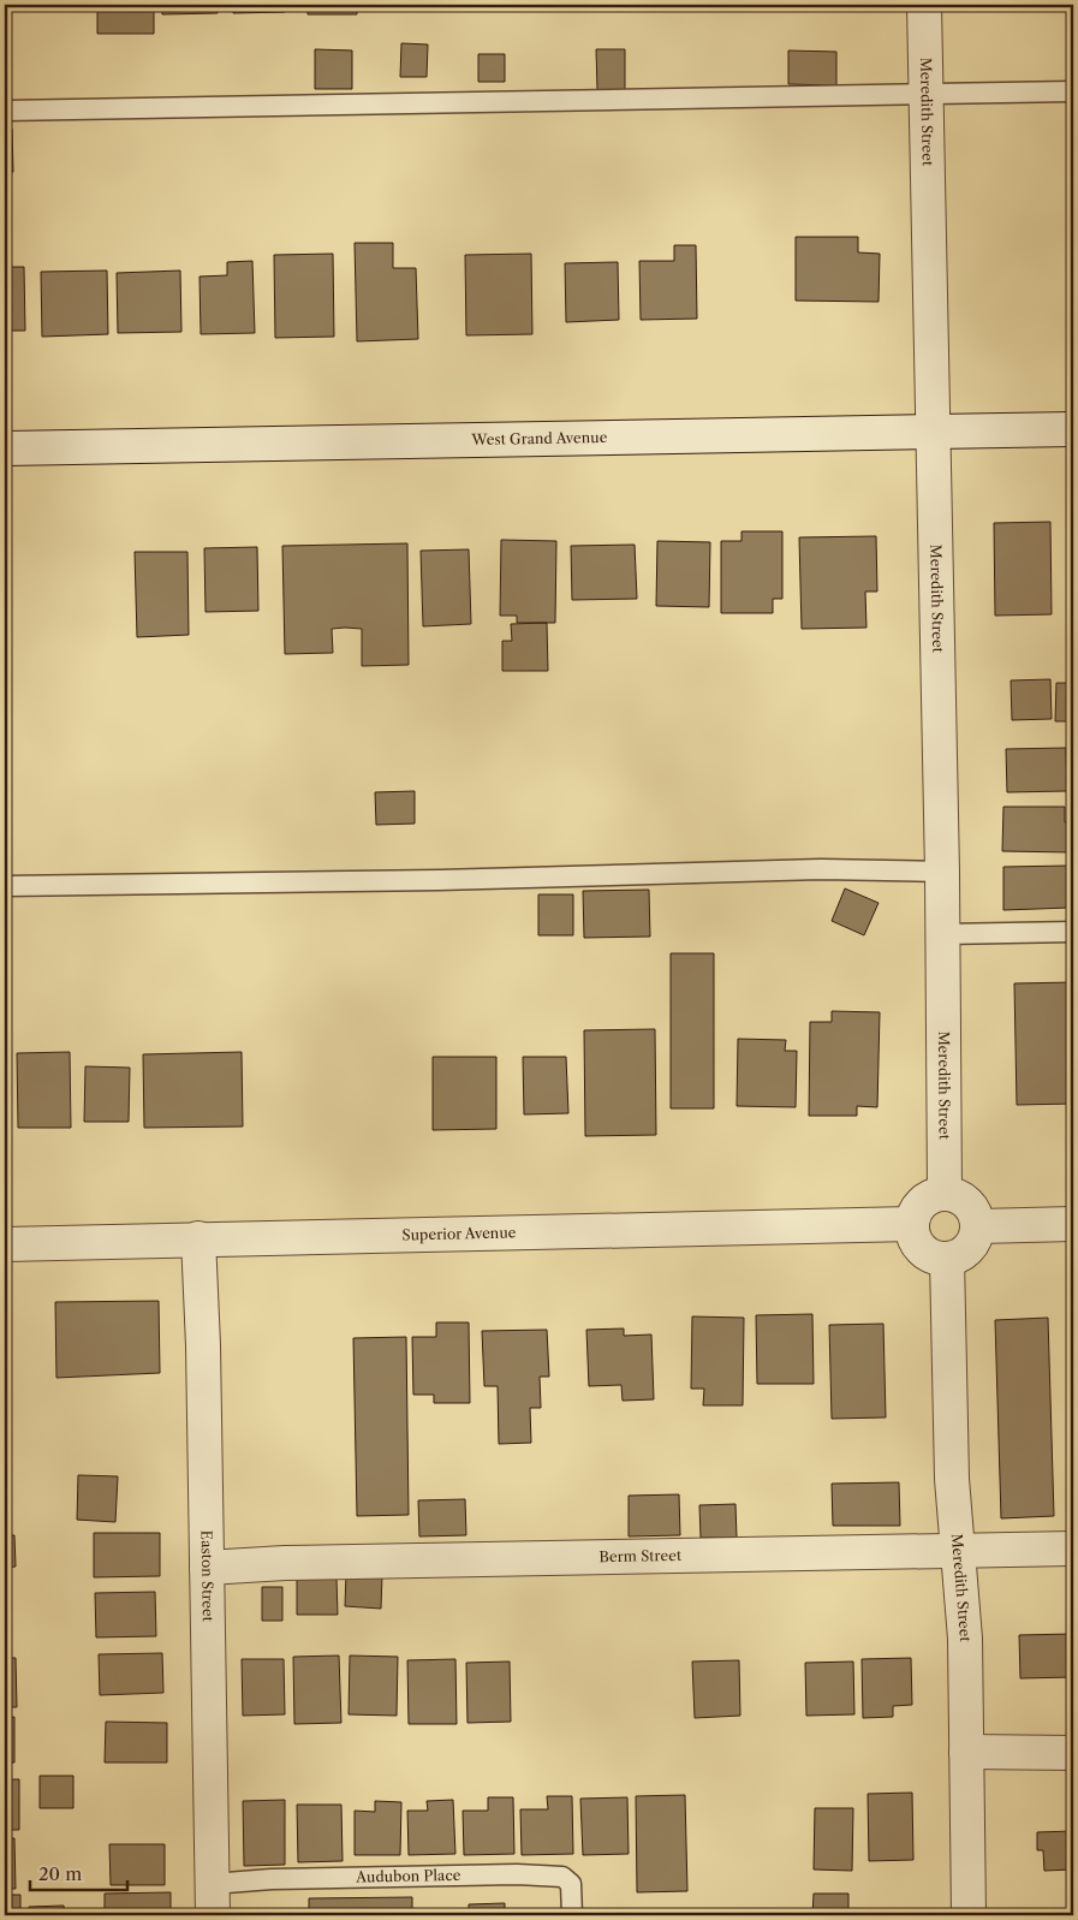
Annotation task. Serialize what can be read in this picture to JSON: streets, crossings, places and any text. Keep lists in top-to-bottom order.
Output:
{
  "streets": {
    "street": [
      "Meredith Street",
      "West Grand Avenue",
      "Superior Avenue",
      "Berm Street",
      "Easton Street"
    ],
    "lane": ["Audubon Place"]
  },
  "crossings": [
    ["Meredith Street", "West Grand Avenue"],
    ["Meredith Street", "Superior Avenue"],
    ["Meredith Street", "Berm Street"],
    ["Superior Avenue", "Easton Street"],
    ["Berm Street", "Easton Street"],
    ["Easton Street", "Audubon Place"]
  ],
  "scale_bar": "20 m"
}
